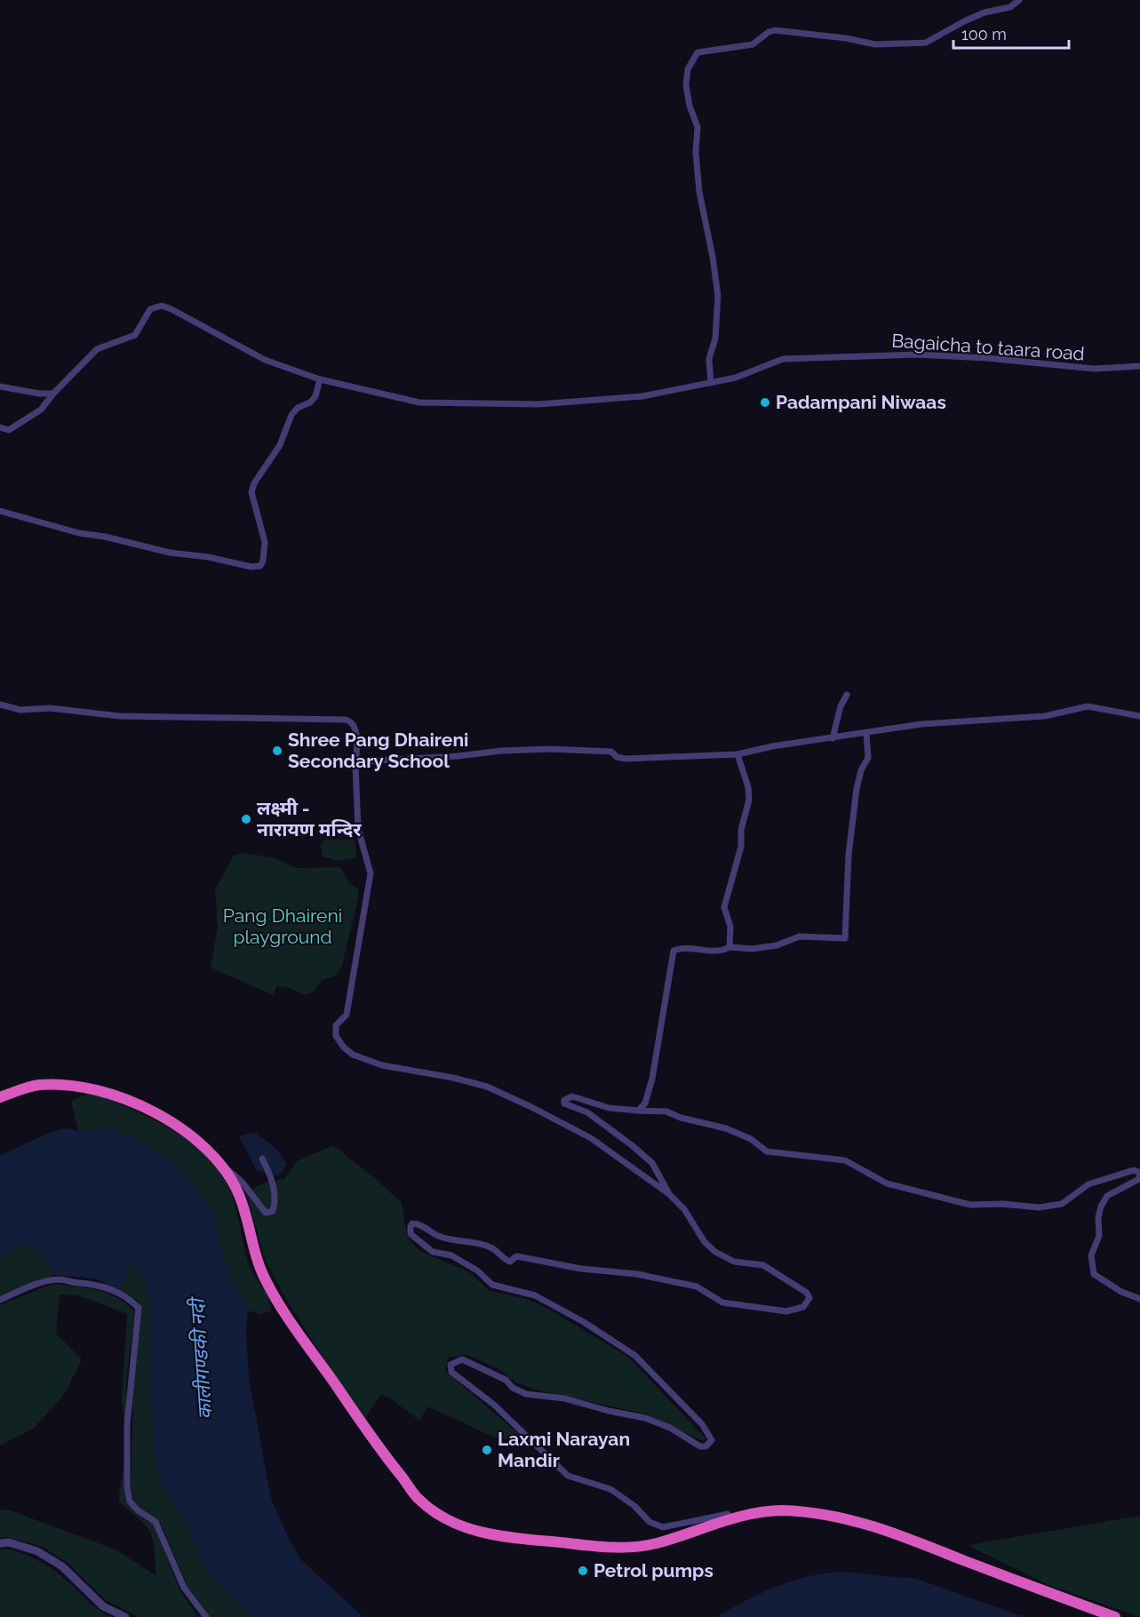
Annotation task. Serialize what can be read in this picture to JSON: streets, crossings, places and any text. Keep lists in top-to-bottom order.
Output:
{
  "streets": {
    "street": ["Bagaicha to taara road"]
  },
  "water": ["कालीगण्डकी नदी"],
  "parks": ["Pang Dhaireni playground"],
  "places": [
    "Padampani Niwaas",
    "Shree Pang Dhaireni Secondary School",
    "लक्ष्मी - नारायण मन्दिर",
    "Laxmi Narayan Mandir",
    "Petrol pumps"
  ],
  "scale_bar": "100 m"
}
